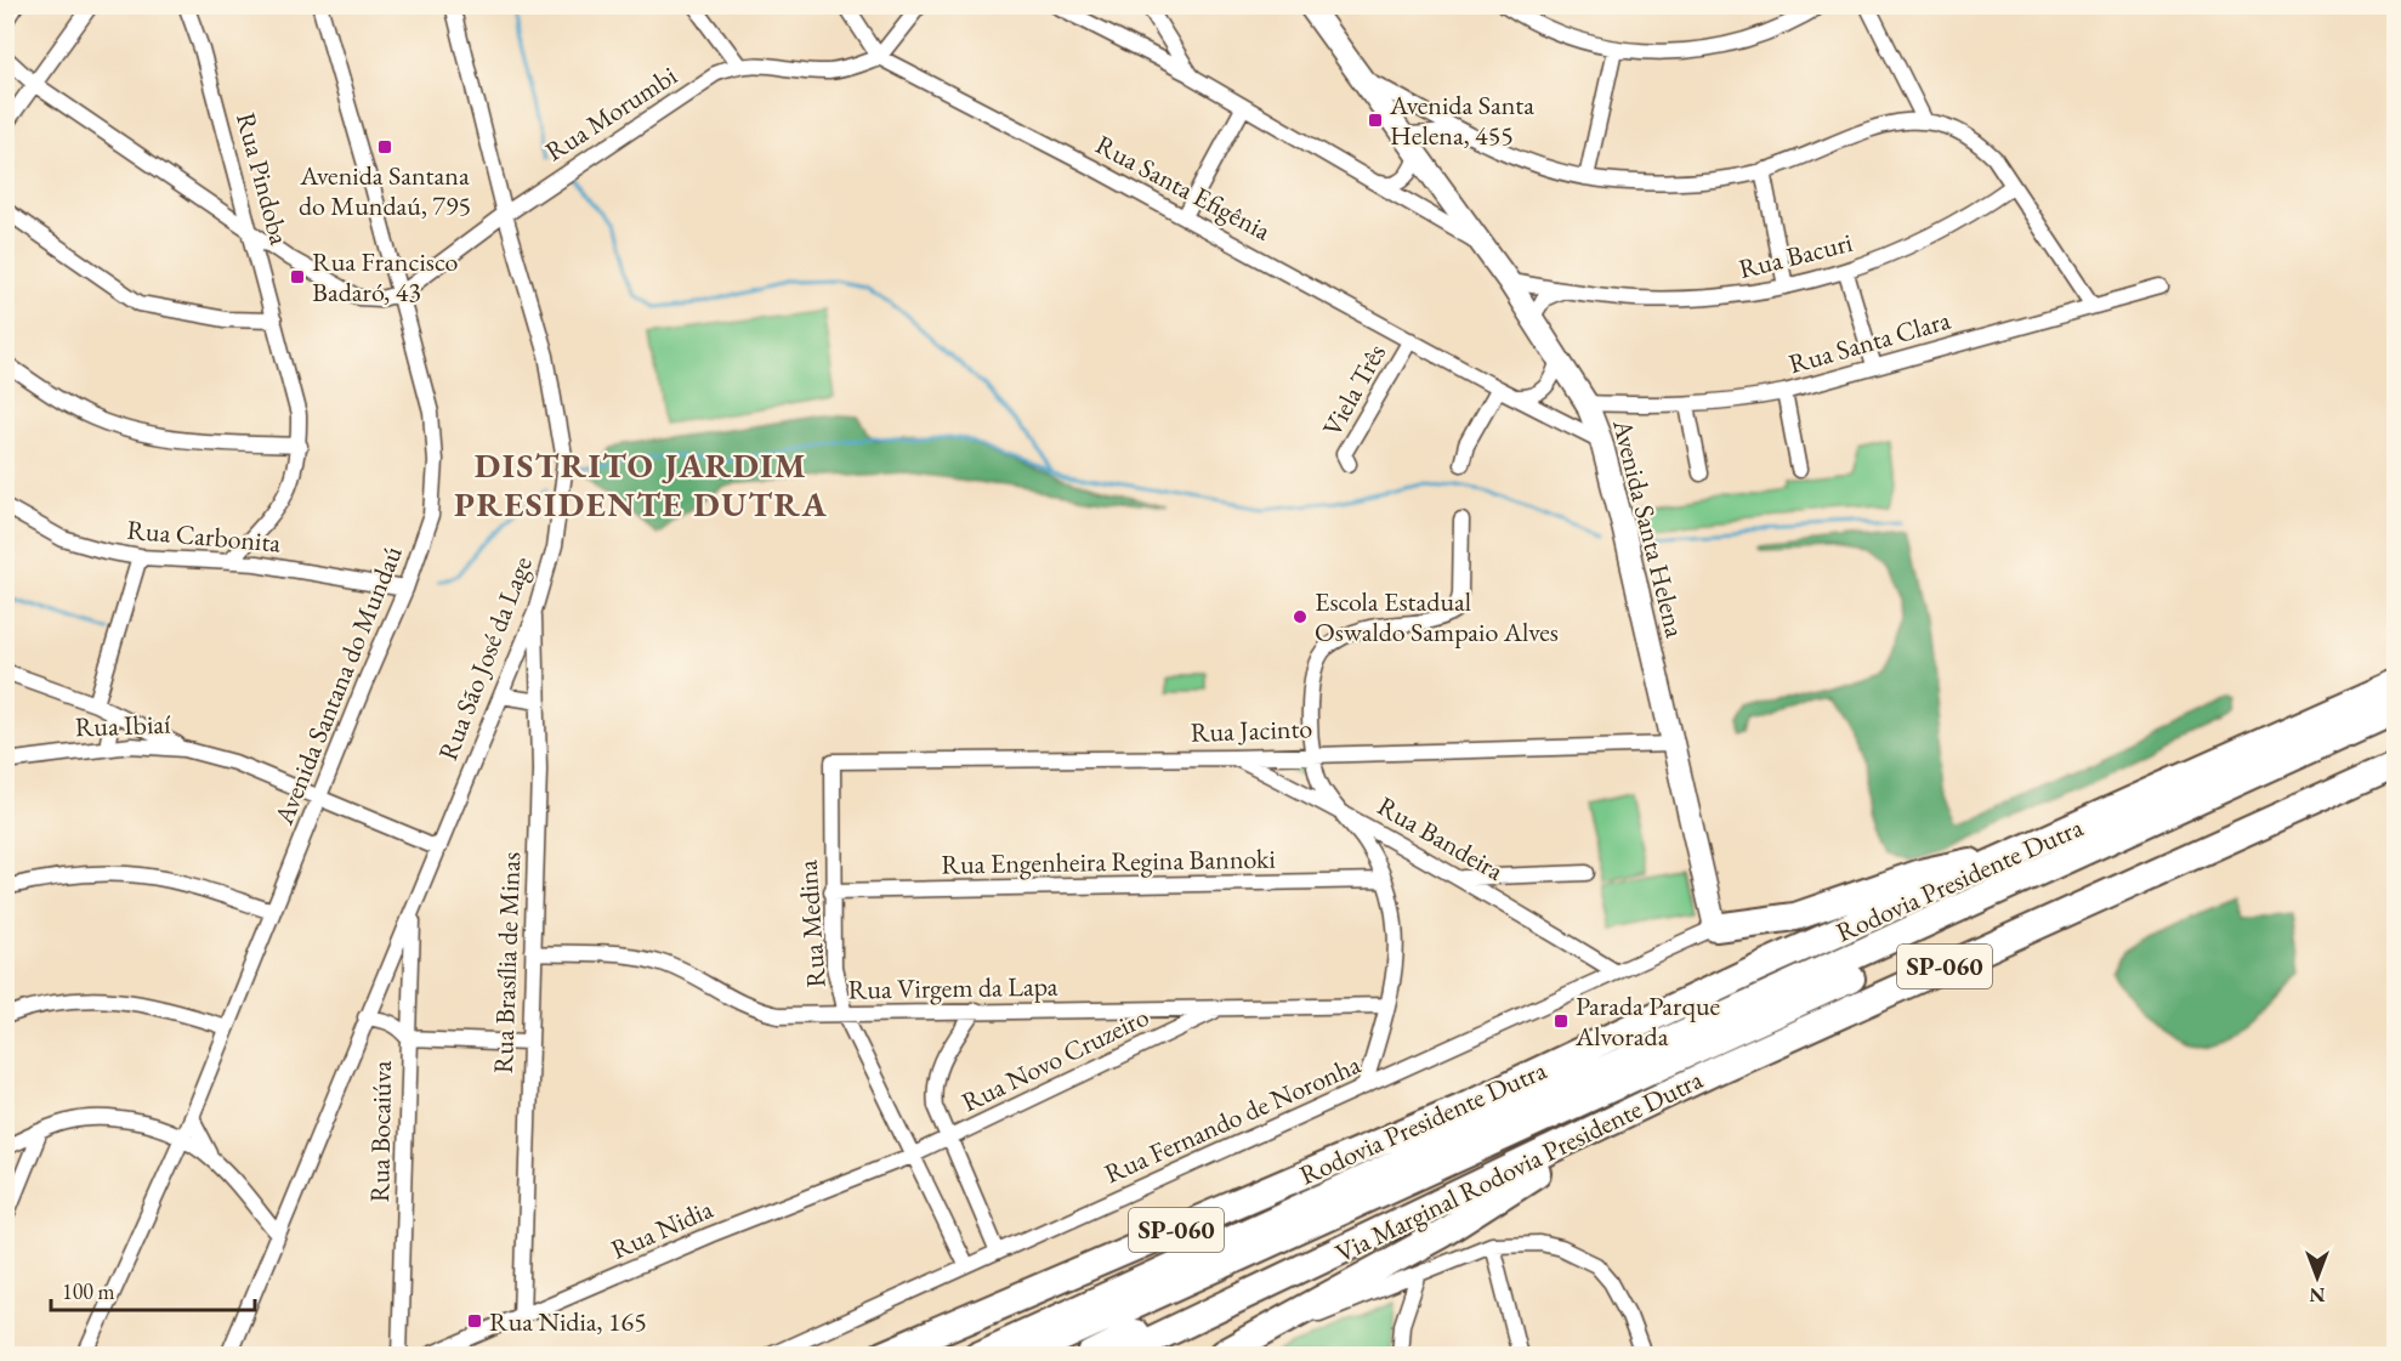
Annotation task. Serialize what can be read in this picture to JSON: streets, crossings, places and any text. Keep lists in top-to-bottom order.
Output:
{
  "streets": {
    "highway": ["Rodovia Presidente Dutra", "SP-060", "Via Marginal Rodovia Presidente Dutra"],
    "street": [
      "Rua Morumbi",
      "Rua Pindoba",
      "Rua Santa Efigênia",
      "Rua Bacuri",
      "Rua Santa Clara",
      "Viela Três",
      "Avenida Santa Helena",
      "Rua Carbonita",
      "Rua São José da Lage",
      "Avenida Santana do Mundaú",
      "Rua Ibiaí",
      "Rua Jacinto",
      "Rua Bandeira",
      "Rua Engenheira Regina Bannoki",
      "Rua Medina",
      "Rua Brasília de Minas",
      "Rua Virgem da Lapa",
      "Rua Novo Cruzeiro",
      "Rua Fernando de Noronha",
      "Rua Bocaiúva",
      "Rua Nidia"
    ]
  },
  "crossings": [
    ["Rua Morumbi", "Rua Santa Efigênia"],
    ["Rua Morumbi", "Rua São José da Lage"],
    ["Rua Morumbi", "Avenida Santana do Mundaú"],
    ["Rua Pindoba", "Rua Carbonita"],
    ["Rua Santa Efigênia", "Viela Três"],
    ["Rua Santa Efigênia", "Avenida Santa Helena"],
    ["Rua Bacuri", "Avenida Santa Helena"],
    ["Rua Santa Clara", "Avenida Santa Helena"],
    ["Avenida Santa Helena", "Rua Jacinto"],
    ["Avenida Santa Helena", "Rua Fernando de Noronha"],
    ["Rua Carbonita", "Avenida Santana do Mundaú"],
    ["Rua São José da Lage", "Rua Ibiaí"],
    ["Rua São José da Lage", "Rua Brasília de Minas"],
    ["Rua São José da Lage", "Rua Bocaiúva"],
    ["Avenida Santana do Mundaú", "Rua Ibiaí"],
    ["Rua Jacinto", "Rua Bandeira"],
    ["Rua Jacinto", "Rua Medina"],
    ["Rua Bandeira", "Rua Fernando de Noronha"],
    ["Rua Engenheira Regina Bannoki", "Rua Medina"],
    ["Rua Medina", "Rua Virgem da Lapa"],
    ["Rua Medina", "Rua Novo Cruzeiro"],
    ["Rua Medina", "Rua Fernando de Noronha"],
    ["Rua Medina", "Rua Nidia"],
    ["Rua Brasília de Minas", "Rua Virgem da Lapa"],
    ["Rua Brasília de Minas", "Rua Nidia"],
    ["Rua Virgem da Lapa", "Rua Novo Cruzeiro"],
    ["Rua Novo Cruzeiro", "Rua Nidia"]
  ],
  "districts": ["DISTRITO JARDIM PRESIDENTE DUTRA"],
  "places": {
    "transit": [
      "Avenida Santa Helena, 455",
      "Avenida Santana do Mundaú, 795",
      "Rua Francisco Badaró, 43",
      "Parada Parque Alvorada",
      "Rua Nidia, 165"
    ],
    "other": ["Escola Estadual Oswaldo Sampaio Alves"]
  },
  "scale_bar": "100 m",
  "north": "bottom"
}
